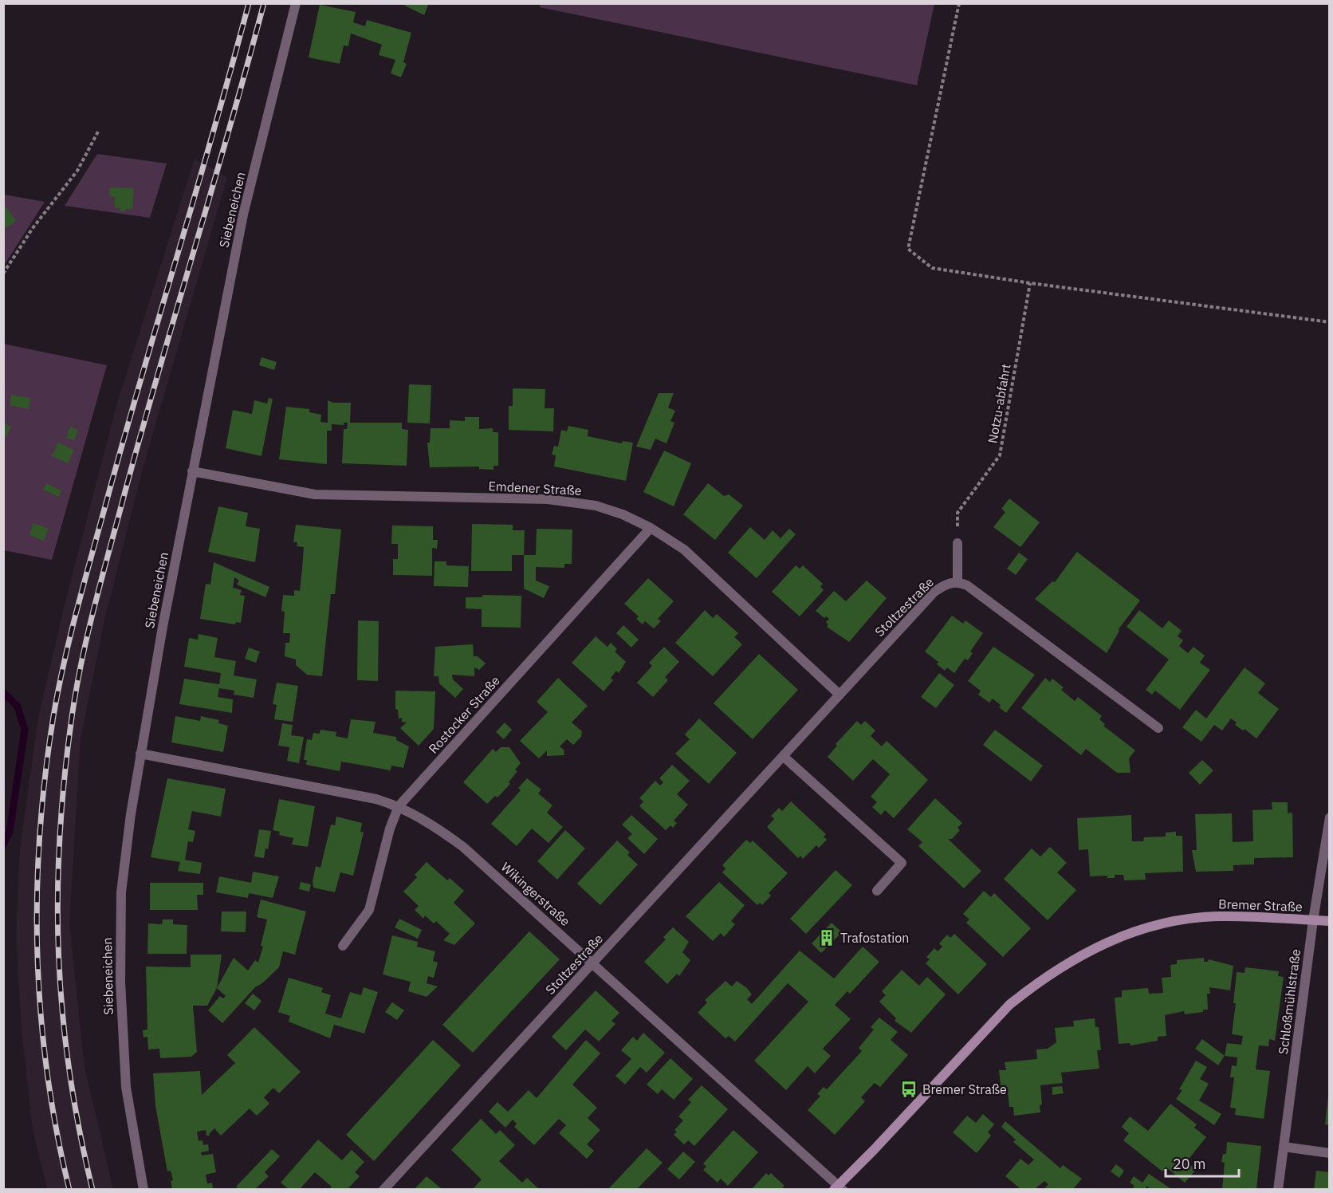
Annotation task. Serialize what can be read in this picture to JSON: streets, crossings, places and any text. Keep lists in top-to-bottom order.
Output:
{
  "streets": {
    "street": [
      "Siebeneichen",
      "Emdener Straße",
      "Stoltzestraße",
      "Rostocker Straße",
      "Wikingerstraße",
      "Bremer Straße",
      "Schloßmühlstraße"
    ],
    "path": ["Notzu-abfahrt"]
  },
  "crossings": [
    ["Siebeneichen", "Emdener Straße"],
    ["Siebeneichen", "Wikingerstraße"],
    ["Emdener Straße", "Stoltzestraße"],
    ["Emdener Straße", "Rostocker Straße"],
    ["Stoltzestraße", "Wikingerstraße"],
    ["Rostocker Straße", "Wikingerstraße"],
    ["Wikingerstraße", "Bremer Straße"],
    ["Bremer Straße", "Schloßmühlstraße"]
  ],
  "places": {
    "building": ["Trafostation"],
    "bus stop": ["Bremer Straße"]
  },
  "scale_bar": "20 m"
}
